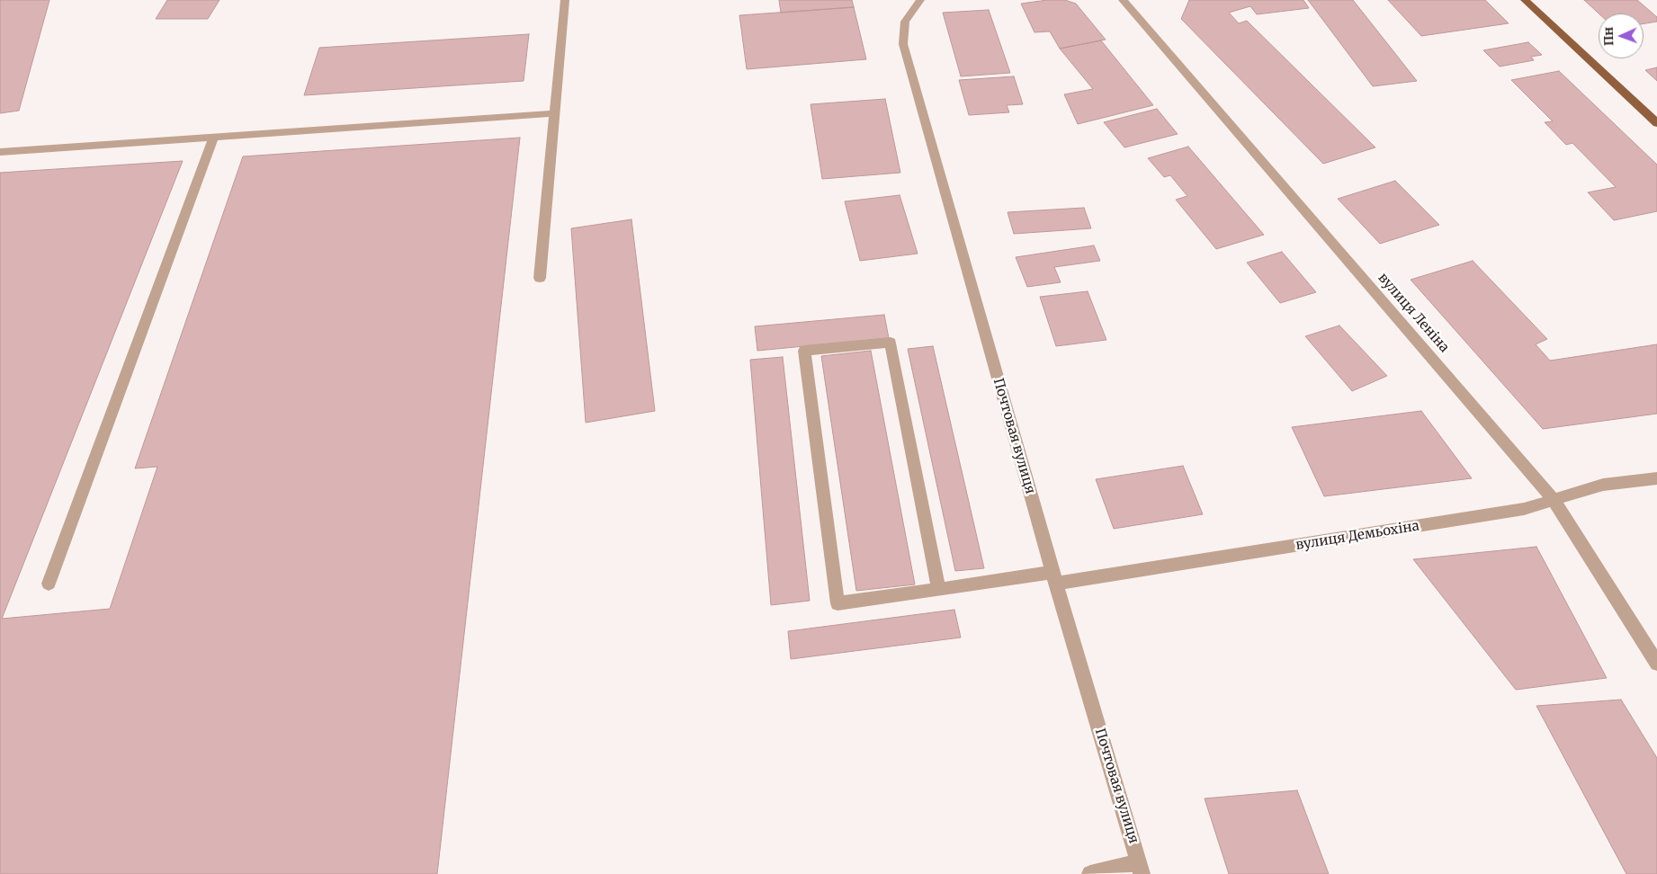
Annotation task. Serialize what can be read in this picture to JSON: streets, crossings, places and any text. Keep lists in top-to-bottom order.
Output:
{
  "streets": {
    "street": ["вулиця Леніна", "Почтовая вулиця", "вулиця Демьохіна"]
  },
  "crossings": [
    ["вулиця Леніна", "вулиця Демьохіна"],
    ["Почтовая вулиця", "вулиця Демьохіна"]
  ],
  "north": "left"
}
